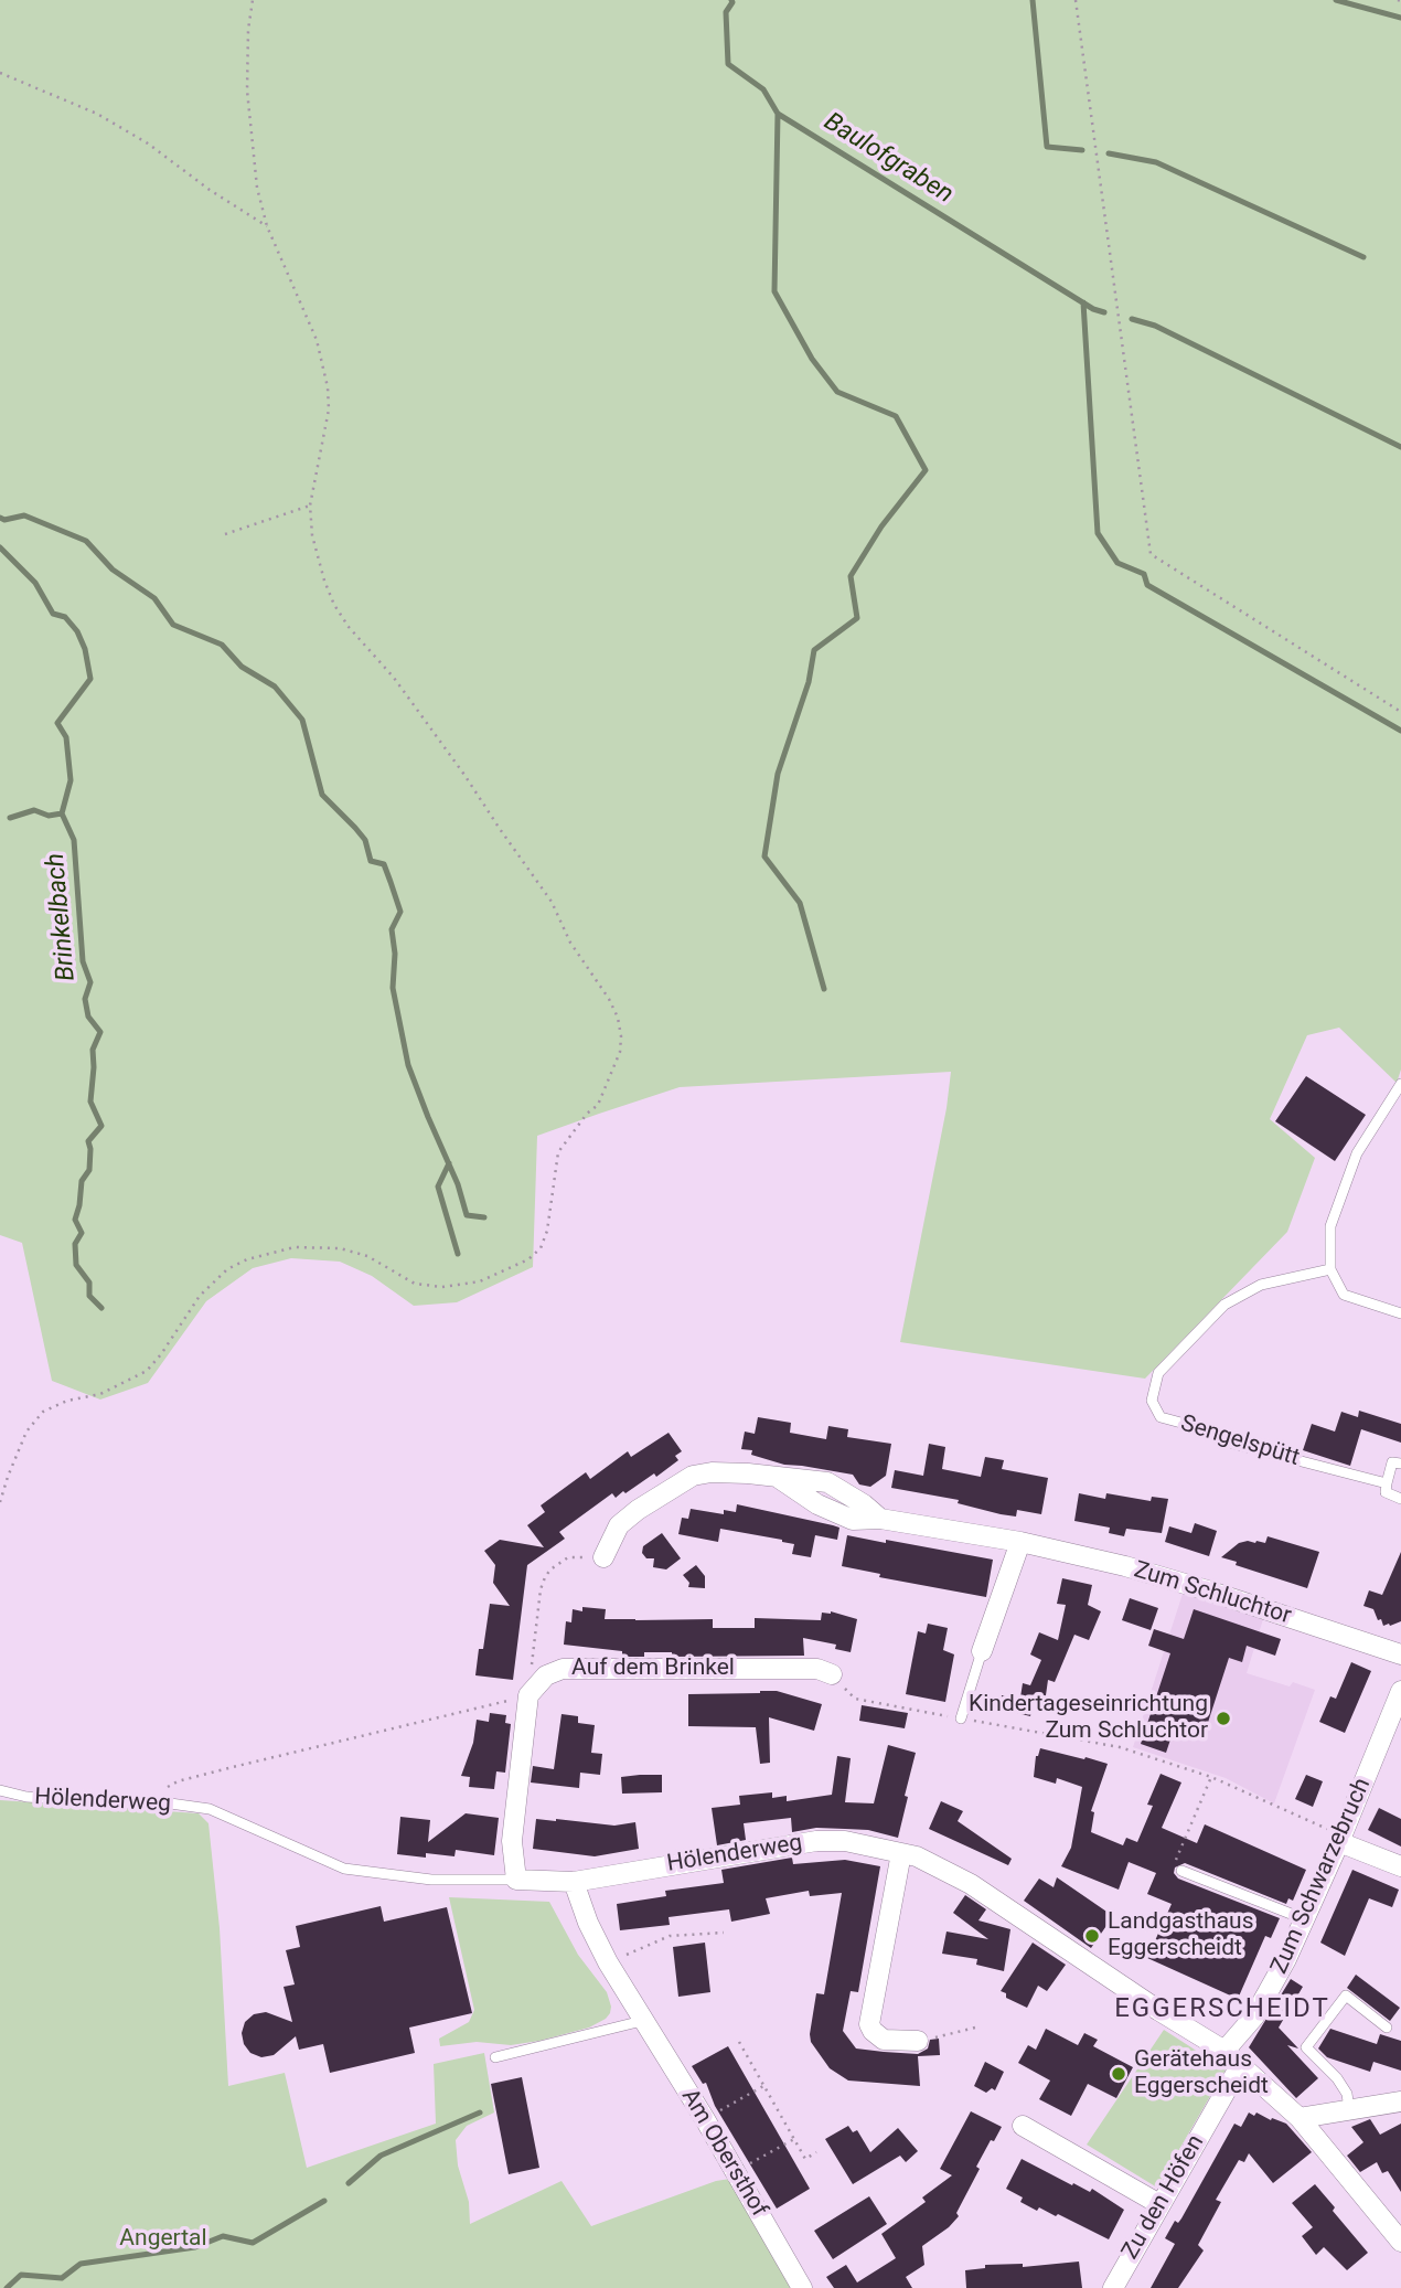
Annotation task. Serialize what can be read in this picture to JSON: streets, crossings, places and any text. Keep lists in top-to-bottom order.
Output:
{
  "streets": {
    "street": [
      "Zum Schluchtor",
      "Auf dem Brinkel",
      "Hölenderweg",
      "Zum Schwarzebruch",
      "Am Obersthof",
      "Zu den Höfen"
    ],
    "lane": ["Sengelspütt"]
  },
  "crossings": [
    ["Hölenderweg", "Zum Schwarzebruch"],
    ["Hölenderweg", "Am Obersthof"],
    ["Hölenderweg", "Zu den Höfen"]
  ],
  "districts": ["EGGERSCHEIDT"],
  "water": ["Baulofgraben", "Brinkelbach"],
  "parks": ["Angertal"],
  "places": ["Kindertageseinrichtung Zum Schluchtor", "Landgasthaus Eggerscheidt", "Gerätehaus Eggerscheidt"]
}
